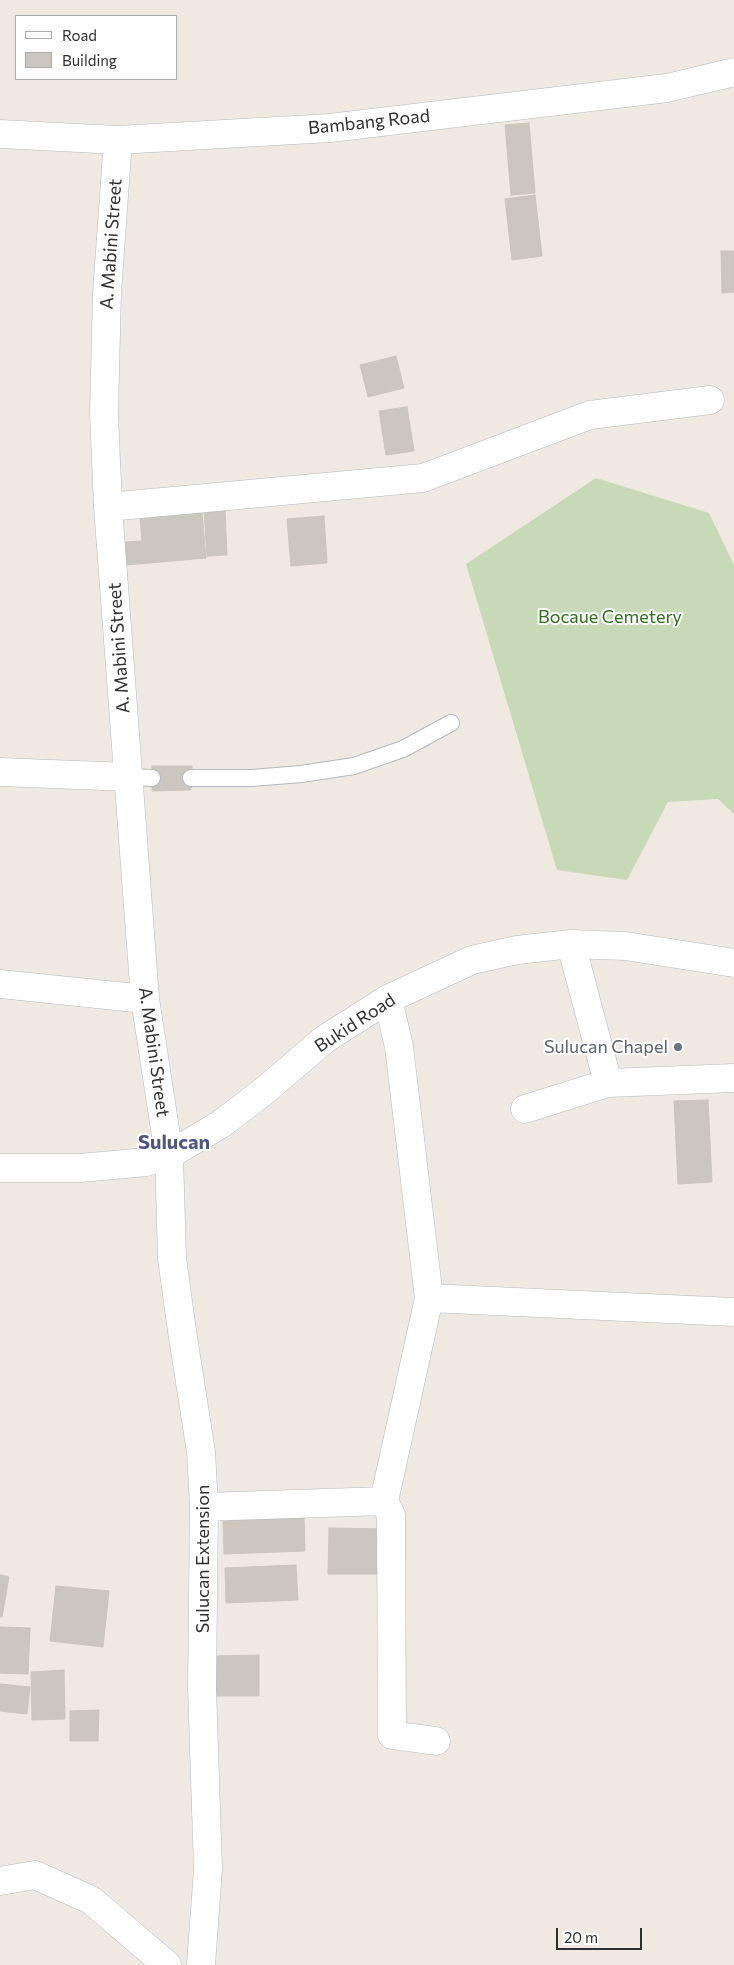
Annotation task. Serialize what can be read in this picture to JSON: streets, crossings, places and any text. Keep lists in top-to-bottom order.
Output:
{
  "streets": {
    "street": [
      "Bambang Road",
      "A. Mabini Street",
      "Bukid Road",
      "Sulucan Extension"
    ]
  },
  "crossings": [
    ["Bambang Road", "A. Mabini Street"],
    ["A. Mabini Street", "Bukid Road"],
    ["A. Mabini Street", "Sulucan Extension"],
    ["Bukid Road", "Sulucan Extension"]
  ],
  "districts": ["Sulucan"],
  "parks": ["Bocaue Cemetery"],
  "places": ["Sulucan Chapel"],
  "legend": ["Road", "Building"],
  "scale_bar": "20 m"
}
